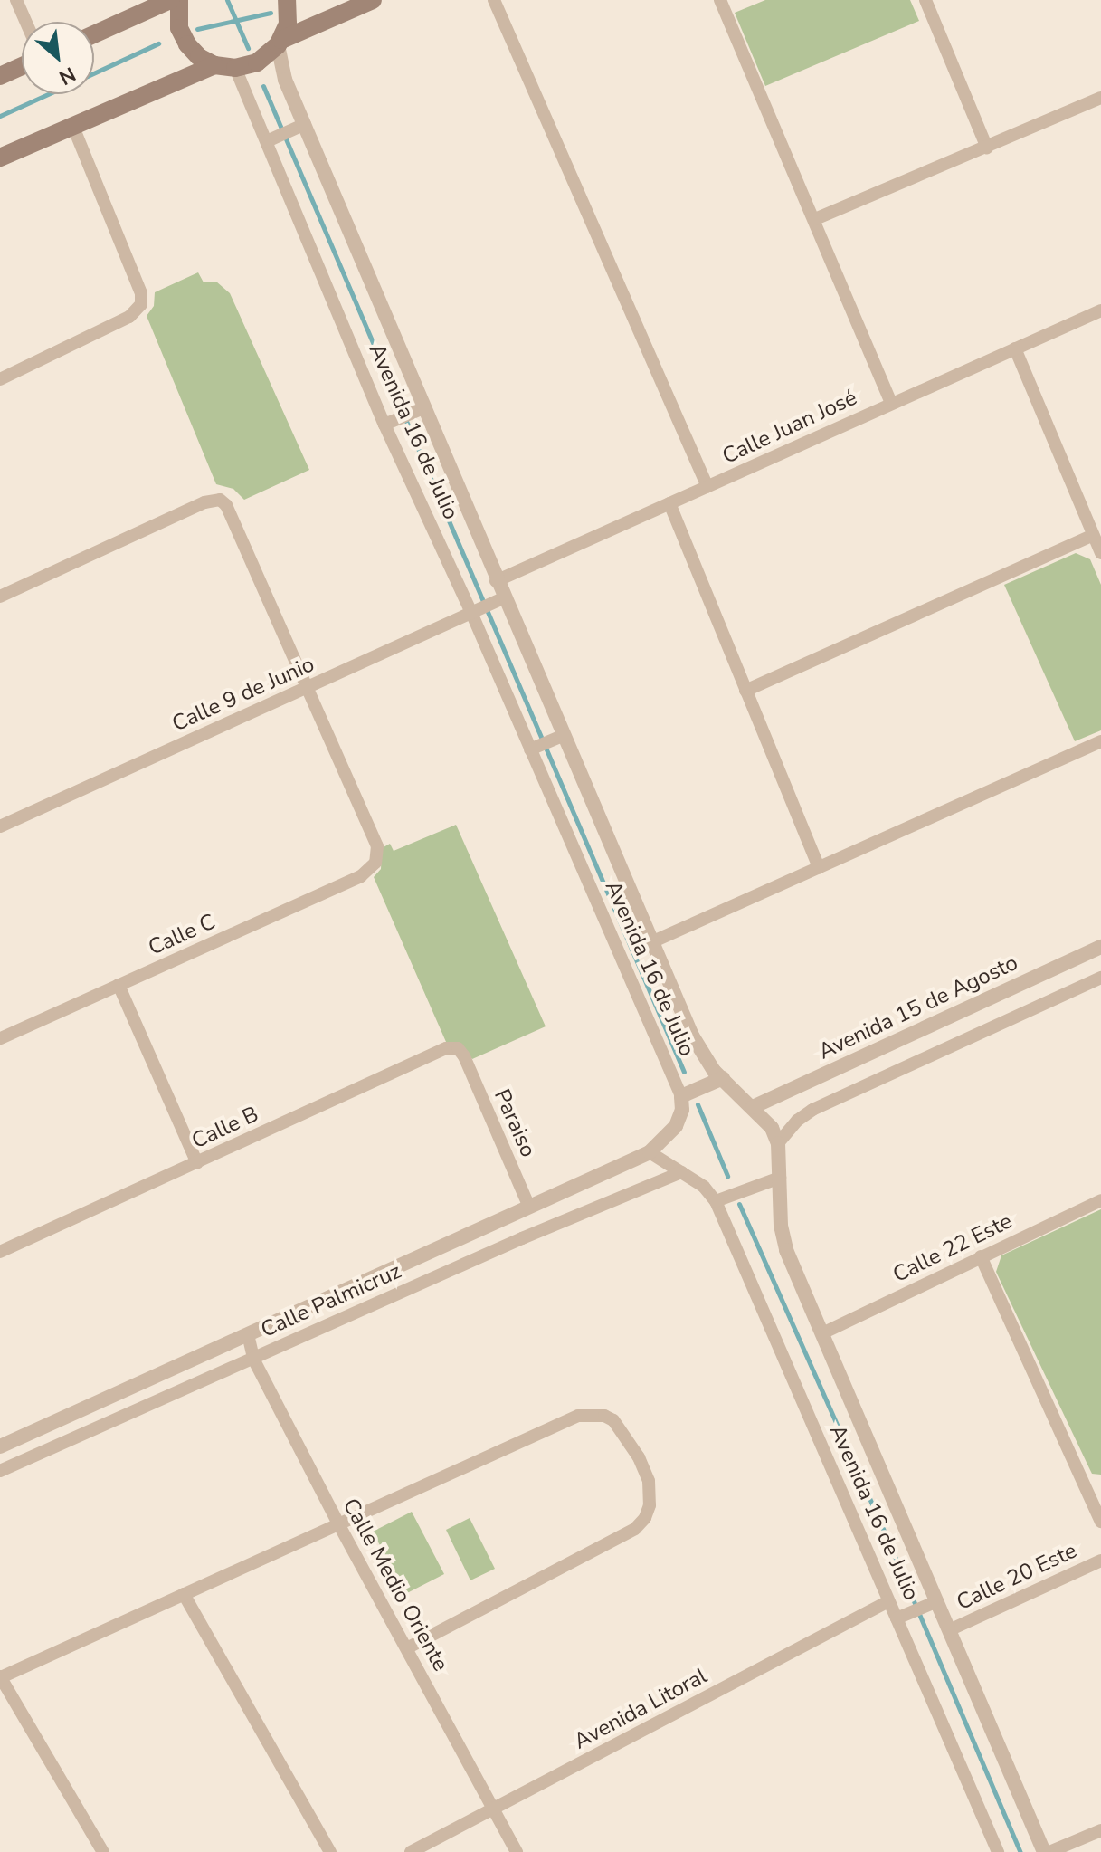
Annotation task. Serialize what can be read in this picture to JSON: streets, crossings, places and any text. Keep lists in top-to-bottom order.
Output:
{
  "streets": {
    "street": [
      "Calle Juan José",
      "Avenida 16 de Julio",
      "Calle 9 de Junio",
      "Calle C",
      "Avenida 15 de Agosto",
      "Paraiso",
      "Calle B",
      "Calle 22 Este",
      "Calle Palmicruz",
      "Calle 20 Este",
      "Calle Medio Oriente",
      "Avenida Litoral"
    ]
  },
  "crossings": [
    ["Calle Juan José", "Avenida 16 de Julio"],
    ["Avenida 16 de Julio", "Calle 9 de Junio"],
    ["Avenida 16 de Julio", "Avenida 15 de Agosto"],
    ["Avenida 16 de Julio", "Calle 22 Este"],
    ["Avenida 16 de Julio", "Calle Palmicruz"],
    ["Avenida 16 de Julio", "Calle 20 Este"],
    ["Avenida 16 de Julio", "Avenida Litoral"],
    ["Calle 9 de Junio", "Calle C"],
    ["Paraiso", "Calle B"],
    ["Paraiso", "Calle Palmicruz"],
    ["Calle Palmicruz", "Calle Medio Oriente"],
    ["Calle Medio Oriente", "Avenida Litoral"]
  ],
  "north": "bottom right"
}
